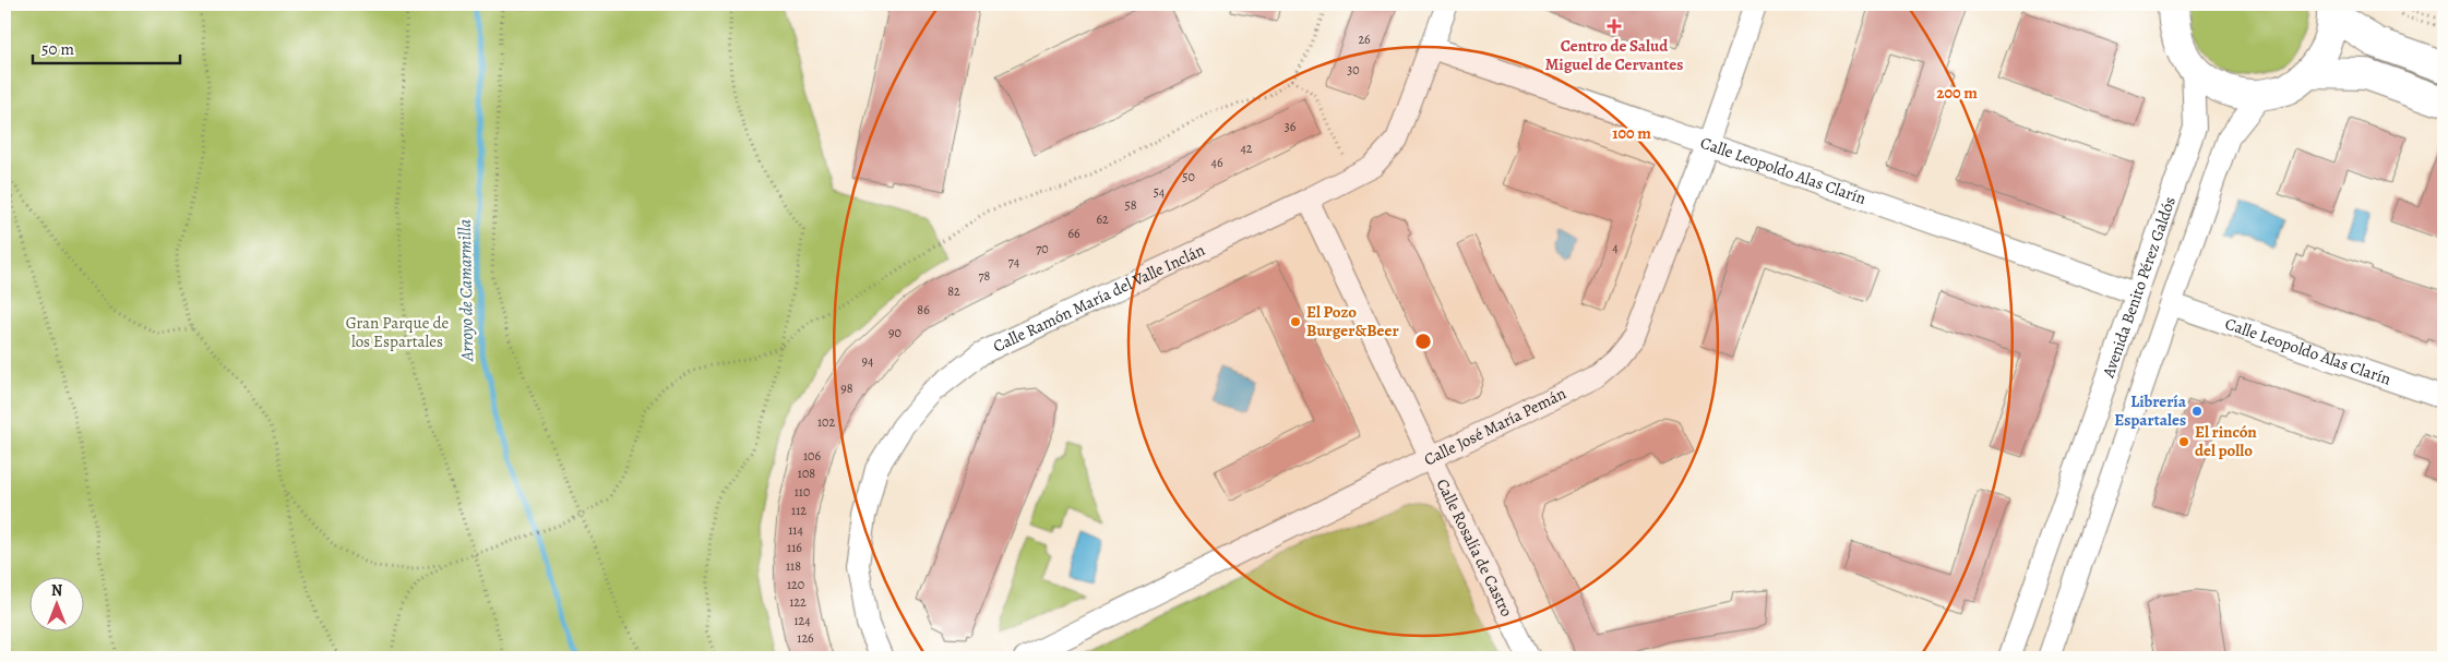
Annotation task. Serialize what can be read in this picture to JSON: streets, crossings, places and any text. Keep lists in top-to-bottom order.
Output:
{
  "streets": {
    "street": [
      "Calle Leopoldo Alas Clarín",
      "Avenida Benito Pérez Galdós",
      "Calle Ramón María del Valle Inclán",
      "Calle José María Pemán",
      "Calle Rosalía de Castro"
    ]
  },
  "crossings": [
    ["Calle Leopoldo Alas Clarín", "Avenida Benito Pérez Galdós"],
    ["Calle Leopoldo Alas Clarín", "Calle Ramón María del Valle Inclán"],
    ["Calle Leopoldo Alas Clarín", "Calle José María Pemán"],
    ["Calle Ramón María del Valle Inclán", "Calle Rosalía de Castro"],
    ["Calle José María Pemán", "Calle Rosalía de Castro"]
  ],
  "water": ["Arroyo de Camarmilla"],
  "parks": ["Gran Parque de los Espartales"],
  "places": {
    "health": ["Centro de Salud Miguel de Cervantes"],
    "other": ["El Pozo Burger&Beer", "Librería Espartales", "El rincón del pollo"]
  },
  "house_numbers": [
    "26",
    "30",
    "36",
    "42",
    "46",
    "50",
    "54",
    "58",
    "62",
    "66",
    "4",
    "70",
    "74",
    "78",
    "82",
    "86",
    "90",
    "94",
    "98",
    "102",
    "106",
    "108",
    "110",
    "112",
    "114",
    "116",
    "118",
    "120",
    "122",
    "124",
    "126"
  ],
  "scale_bar": "50 m",
  "north": "top",
  "rings": ["200 m", "100 m"]
}
